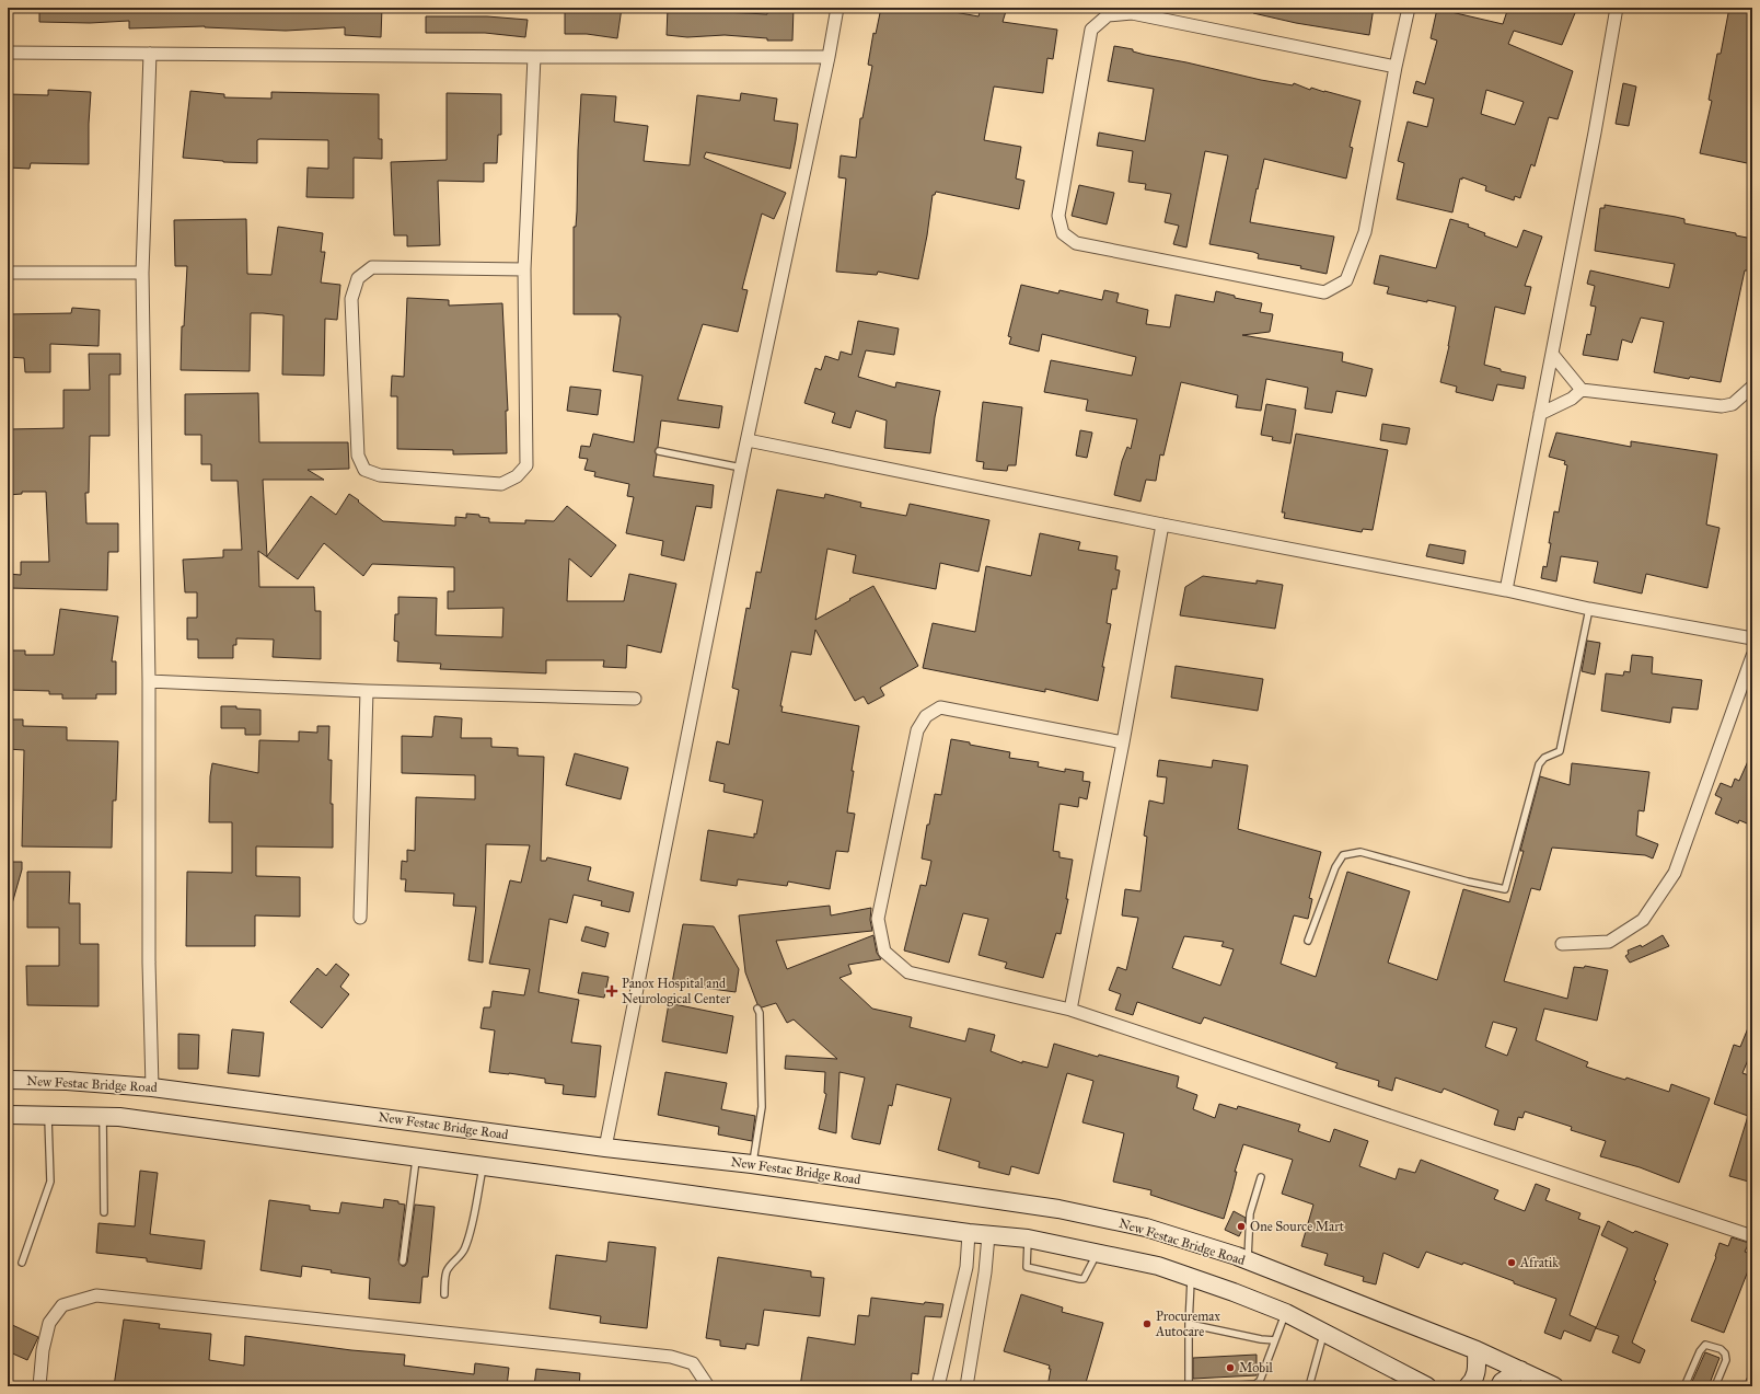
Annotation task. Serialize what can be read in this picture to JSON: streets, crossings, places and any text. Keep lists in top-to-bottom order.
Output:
{
  "streets": {
    "main road": ["New Festac Bridge Road"]
  },
  "places": {
    "health": ["Panox Hospital and Neurological Center"],
    "other": [
      "One Source Mart",
      "Afratik",
      "Procuremax Autocare",
      "Mobil"
    ]
  }
}
